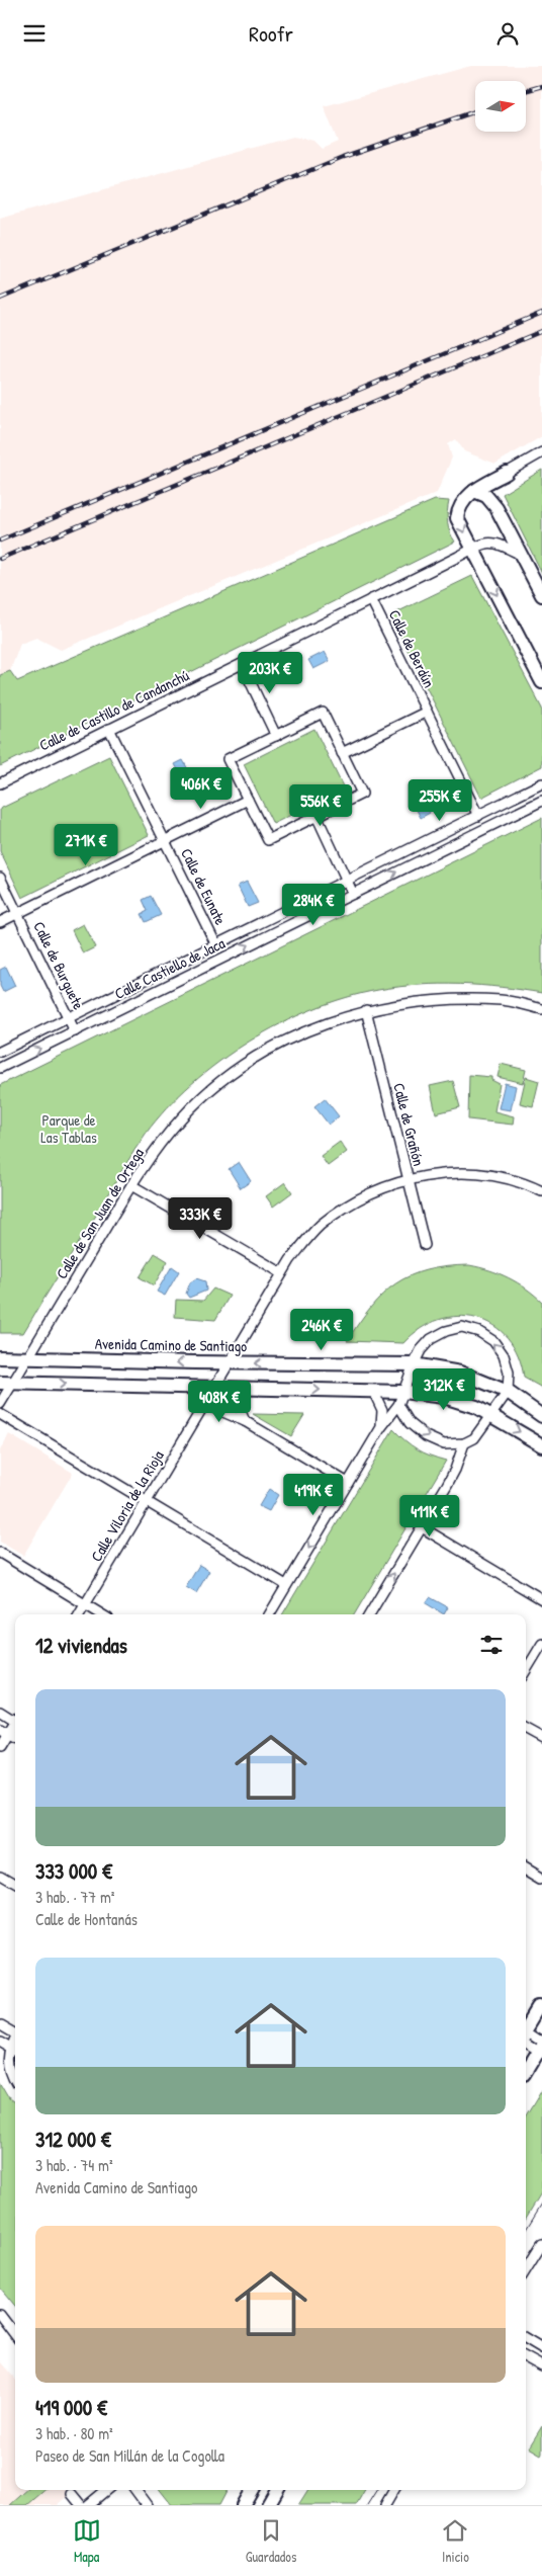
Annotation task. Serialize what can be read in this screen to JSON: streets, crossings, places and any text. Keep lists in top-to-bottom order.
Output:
{
  "streets": {
    "street": [
      "Calle de Berdún",
      "Calle de Castillo de Candanchú",
      "Calle de Eunate",
      "Calle de Burguete",
      "Calle Castiello de Jaca",
      "Calle de Grañón",
      "Calle de San Juan de Ortega",
      "Avenida Camino de Santiago",
      "Calle Viloria de la Rioja"
    ]
  },
  "crossings": [
    ["Calle de Berdún", "Calle de Castillo de Candanchú"],
    ["Calle de Berdún", "Calle Castiello de Jaca"],
    ["Calle de Castillo de Candanchú", "Calle de Eunate"],
    ["Calle de Eunate", "Calle de Burguete"],
    ["Calle de Eunate", "Calle Castiello de Jaca"],
    ["Calle de Burguete", "Calle Castiello de Jaca"],
    ["Calle de Grañón", "Calle de San Juan de Ortega"],
    ["Calle de Grañón", "Calle Viloria de la Rioja"],
    ["Calle de San Juan de Ortega", "Avenida Camino de Santiago"],
    ["Avenida Camino de Santiago", "Calle Viloria de la Rioja"]
  ],
  "parks": ["Parque de Las Tablas"],
  "north": "right",
  "page": {
    "header": "Roofr",
    "price": [
      "203K €",
      "406K €",
      "255K €",
      "556K €",
      "271K €",
      "284K €",
      "333K €",
      "246K €",
      "312K €",
      "408K €",
      "419K €",
      "411K €"
    ],
    "heading": "12 viviendas",
    "list": [
      {
        "name": "333 000 €",
        "note": "3 hab. · 77 m² · Calle de Hontanás"
      },
      {
        "name": "312 000 €",
        "note": "3 hab. · 74 m² · Avenida Camino de Santiago"
      },
      {
        "name": "419 000 €",
        "note": "3 hab. · 80 m² · Paseo de San Millán de la Cogolla"
      }
    ],
    "tabs": ["Mapa", "Guardados", "Inicio"]
  }
}
